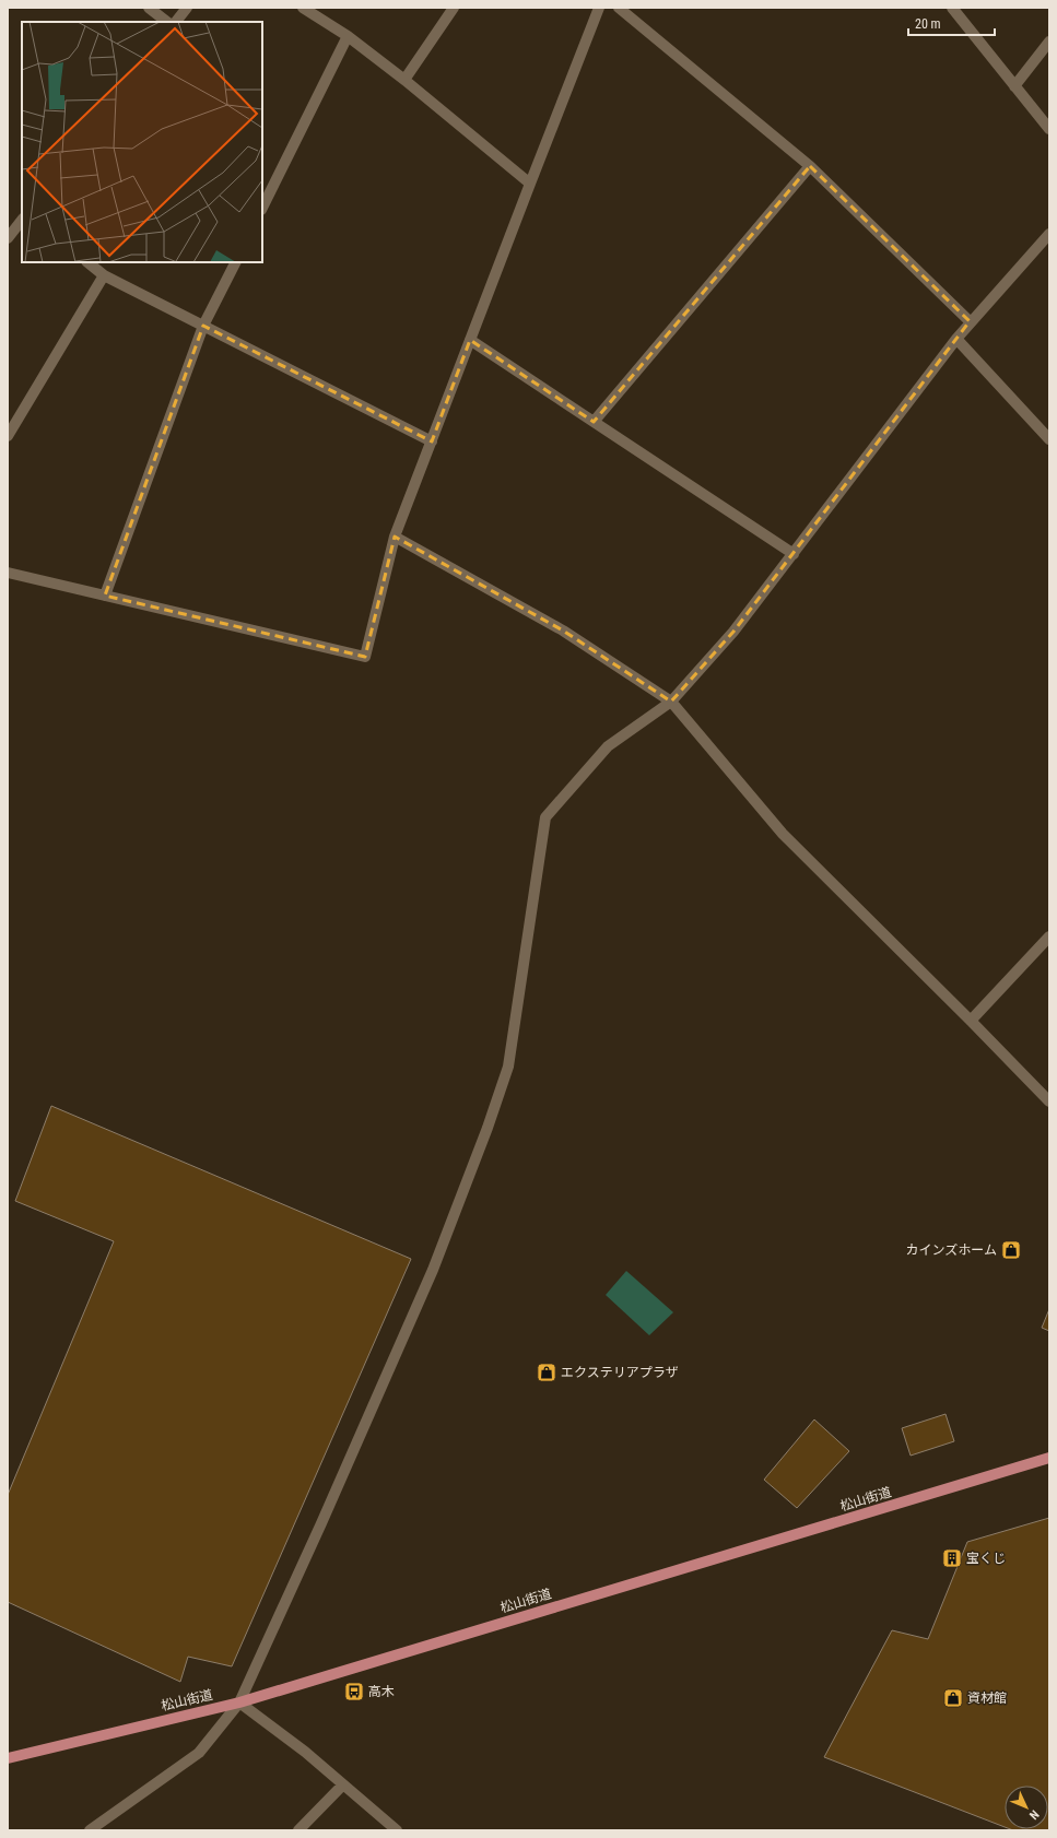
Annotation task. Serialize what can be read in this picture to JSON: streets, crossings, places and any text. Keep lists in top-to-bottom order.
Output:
{
  "streets": {
    "main road": ["松山街道"]
  },
  "places": {
    "shop": ["カインズホーム", "エクステリアプラザ", "資材館"],
    "building": ["宝くじ"],
    "bus stop": ["高木"]
  },
  "scale_bar": "20 m",
  "north": "bottom right"
}
